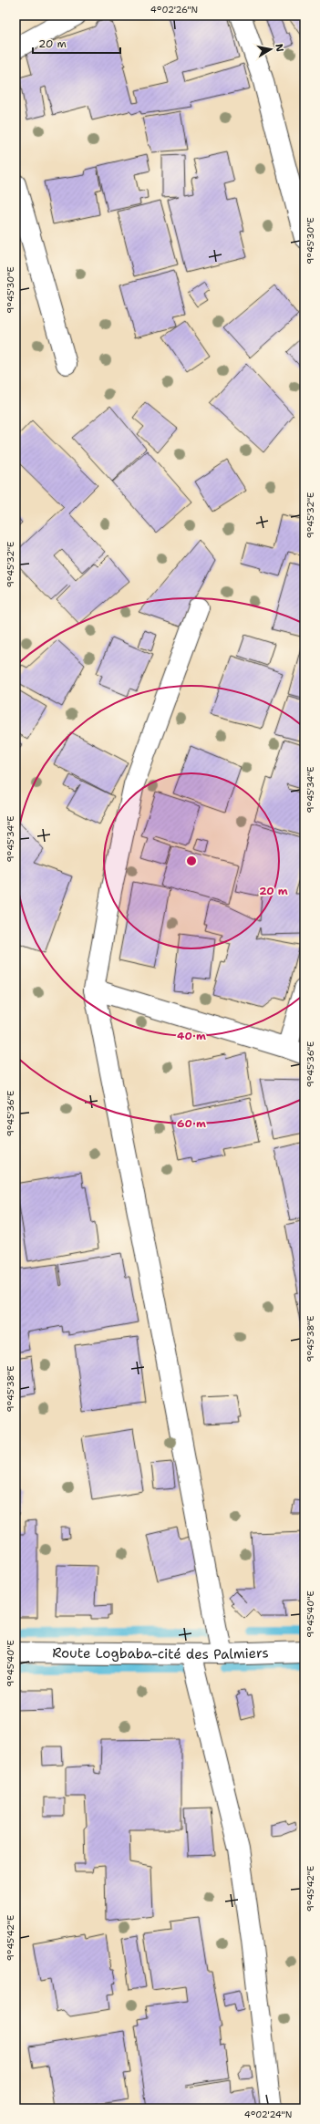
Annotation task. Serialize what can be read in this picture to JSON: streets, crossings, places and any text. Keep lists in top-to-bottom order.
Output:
{
  "streets": {
    "street": ["Route Logbaba-cité des Palmiers"]
  },
  "scale_bar": "20 m",
  "north": "right",
  "coordinates": [
    "4°02'26\"N",
    "9°45'30\"E",
    "9°45'32\"E",
    "9°45'34\"E",
    "9°45'36\"E",
    "9°45'38\"E",
    "9°45'40\"E",
    "9°45'42\"E",
    "4°02'24\"N"
  ],
  "rings": ["20 m", "40 m", "60 m"]
}
